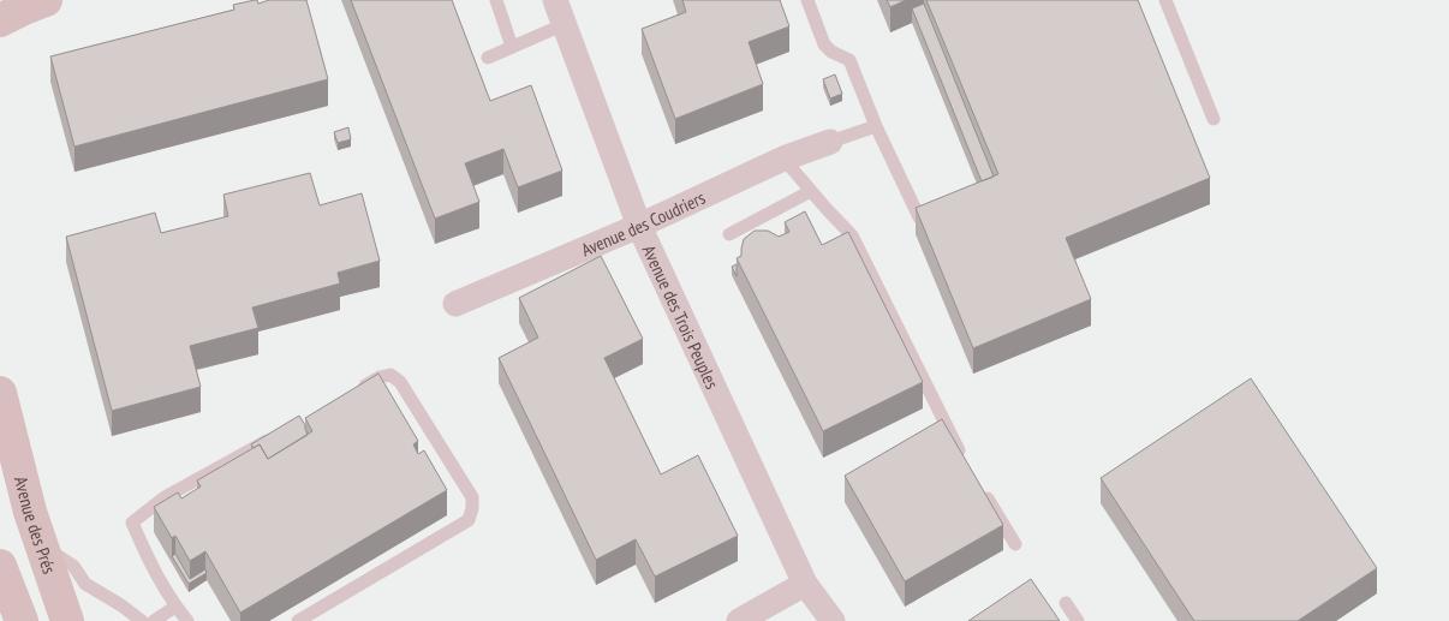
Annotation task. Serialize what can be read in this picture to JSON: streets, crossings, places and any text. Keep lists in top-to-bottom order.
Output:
{
  "streets": {
    "main road": ["Avenue des Prés"],
    "street": ["Avenue des Coudriers", "Avenue des Trois Peuples"]
  },
  "crossings": [
    ["Avenue des Coudriers", "Avenue des Trois Peuples"]
  ]
}
